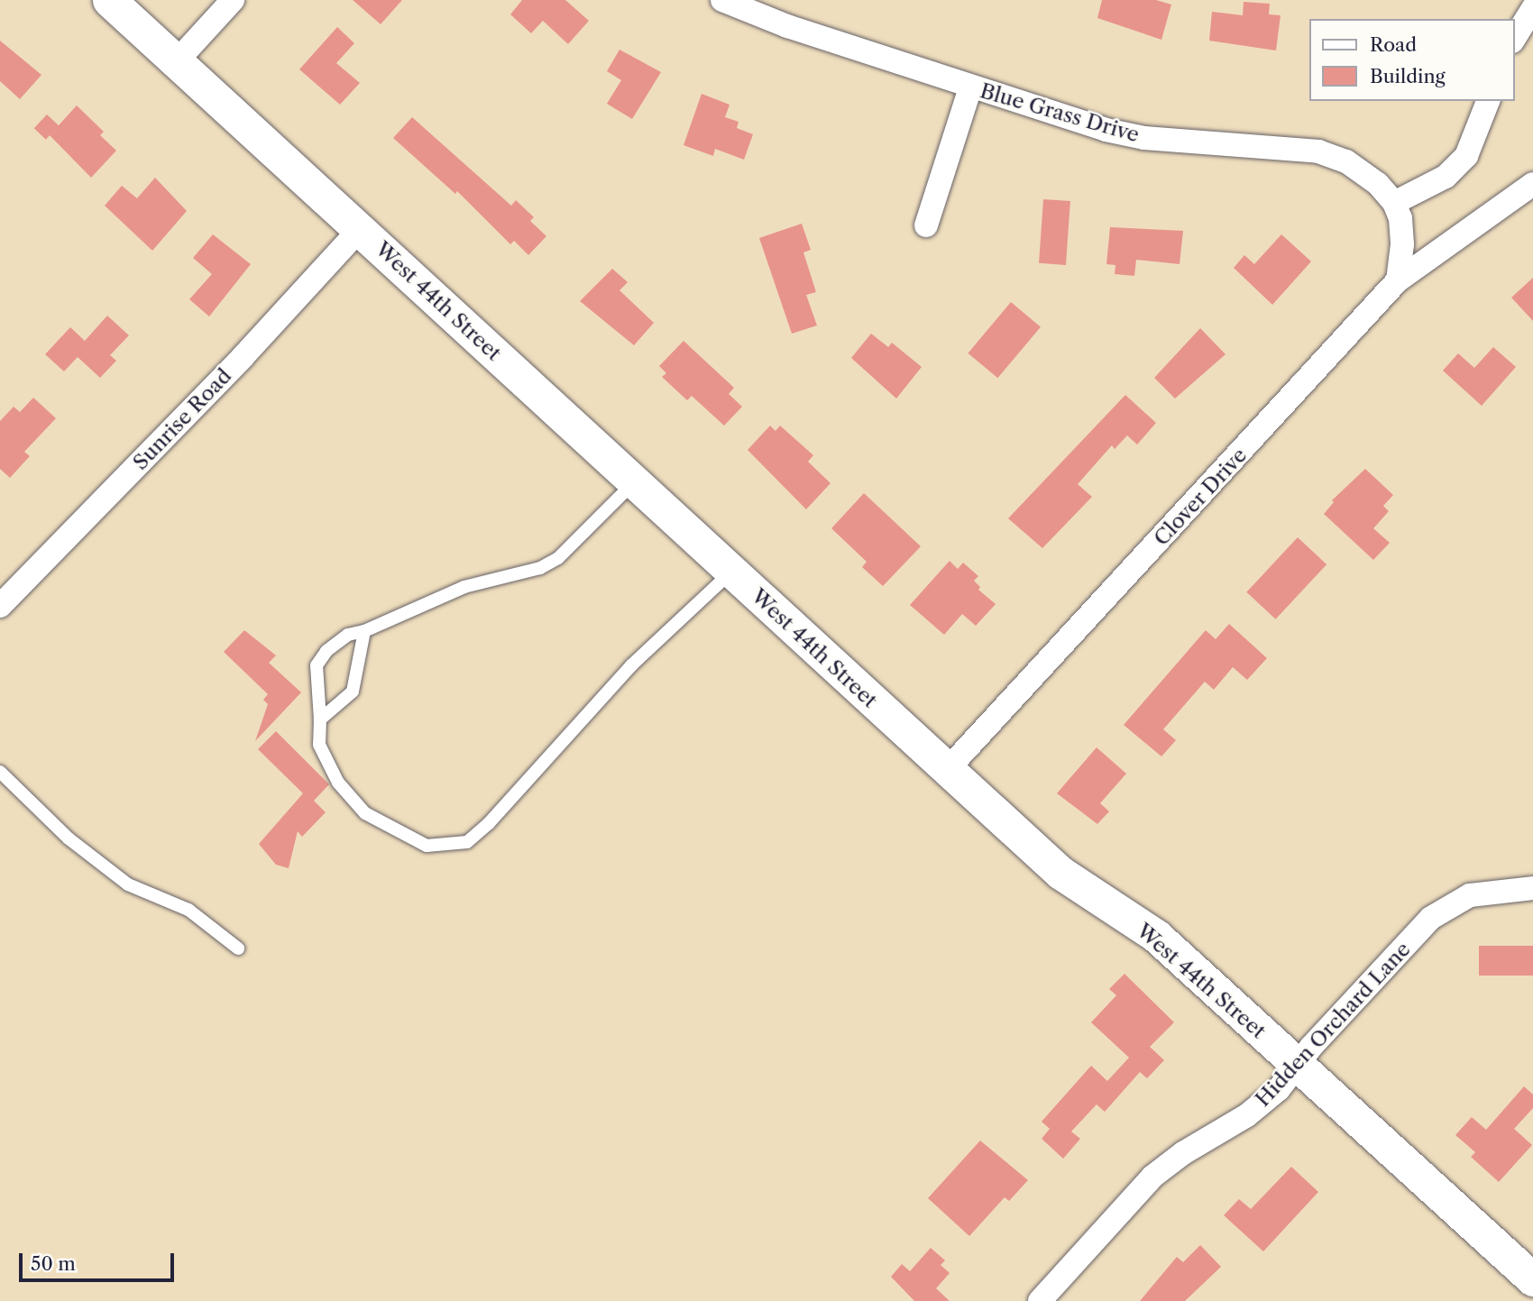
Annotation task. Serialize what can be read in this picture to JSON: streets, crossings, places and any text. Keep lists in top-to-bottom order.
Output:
{
  "streets": {
    "street": [
      "Blue Grass Drive",
      "West 44th Street",
      "Sunrise Road",
      "Clover Drive",
      "Hidden Orchard Lane"
    ]
  },
  "crossings": [
    ["West 44th Street", "Sunrise Road"],
    ["West 44th Street", "Clover Drive"],
    ["West 44th Street", "Hidden Orchard Lane"]
  ],
  "legend": ["Road", "Building"],
  "scale_bar": "50 m"
}
